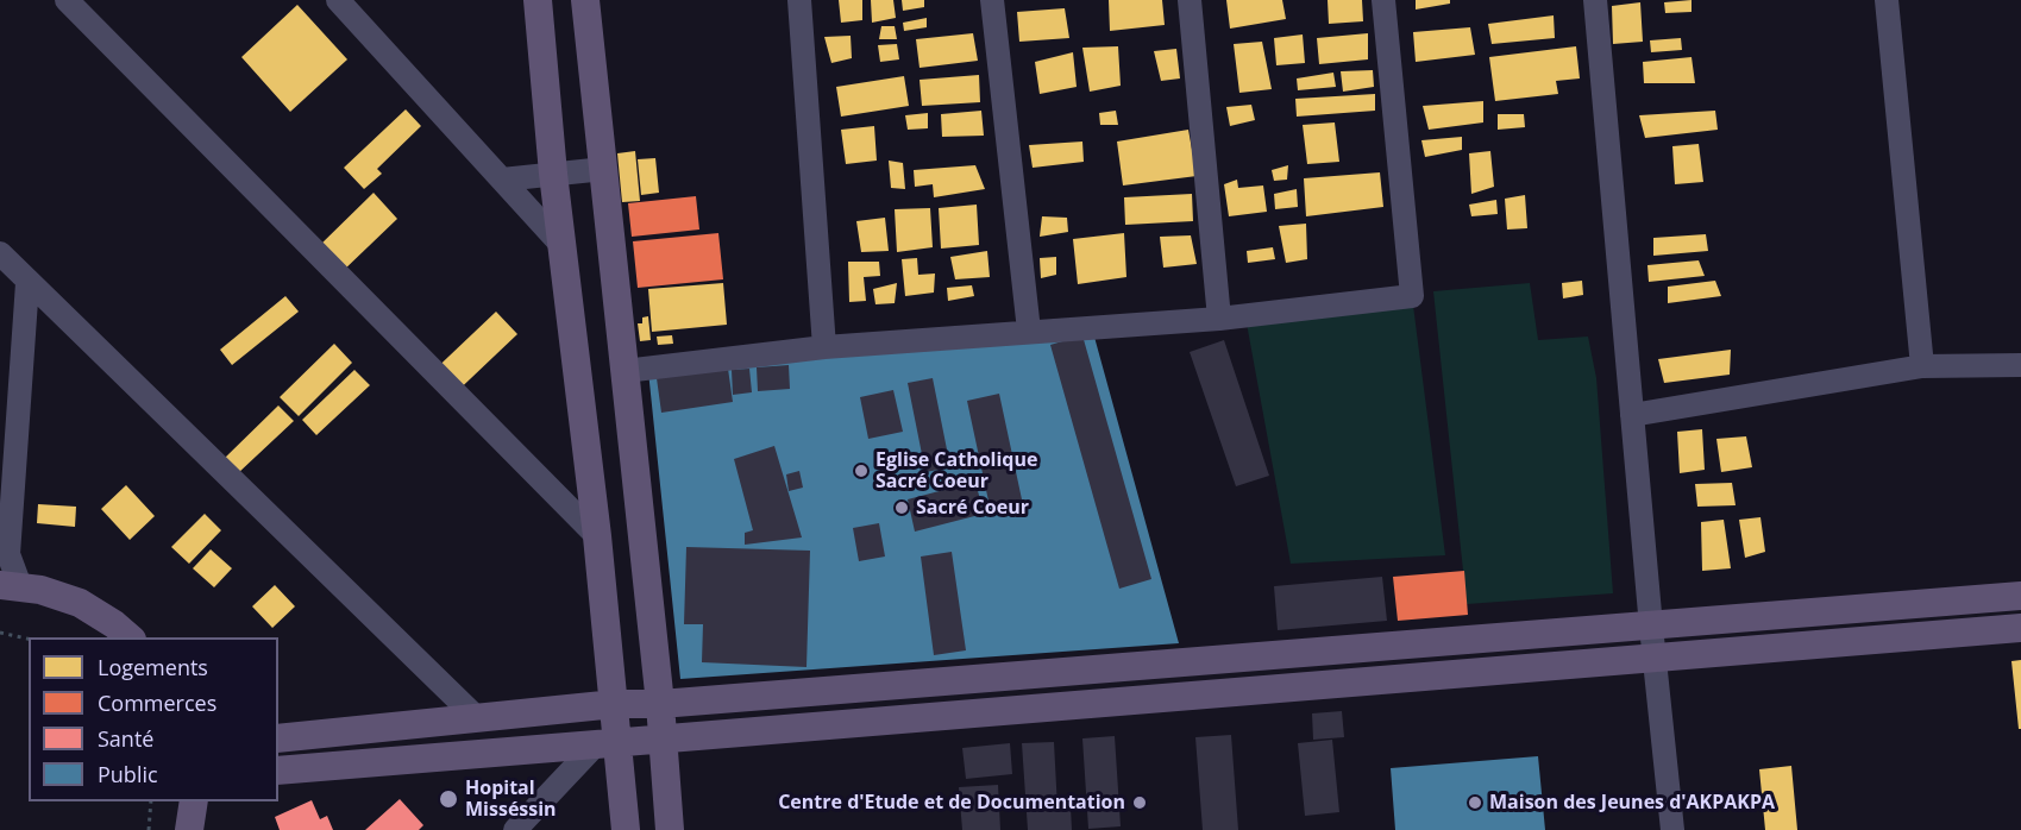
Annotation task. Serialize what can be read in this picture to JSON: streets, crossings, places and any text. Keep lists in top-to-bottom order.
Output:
{
  "places": [
    "Eglise Catholique Sacré Coeur",
    "Sacré Coeur",
    "Hopital Misséssin",
    "Centre d'Etude et de Documentation",
    "Maison des Jeunes d'AKPAKPA"
  ],
  "legend": [
    "Logements",
    "Commerces",
    "Santé",
    "Public"
  ]
}
